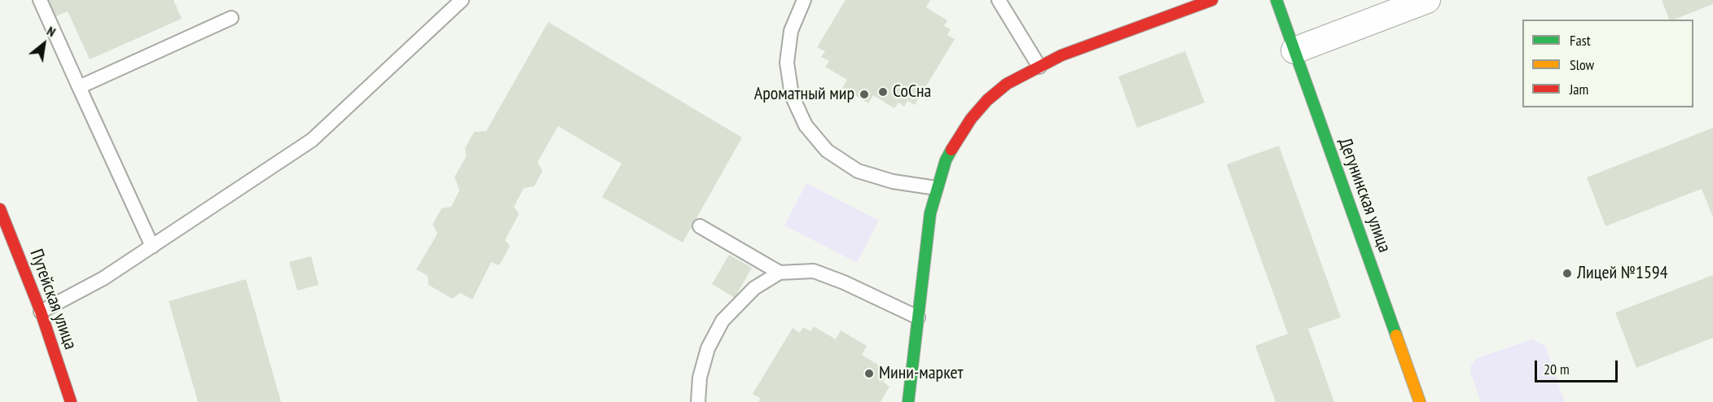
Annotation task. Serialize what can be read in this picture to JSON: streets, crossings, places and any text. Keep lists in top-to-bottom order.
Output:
{
  "streets": {
    "street": ["Дегунинская улица", "Путейская улица"]
  },
  "places": [
    "СоСна",
    "Ароматный мир",
    "Лицей №1594",
    "Мини-маркет"
  ],
  "legend": ["Fast", "Slow", "Jam"],
  "scale_bar": "20 m",
  "north": "top right"
}
